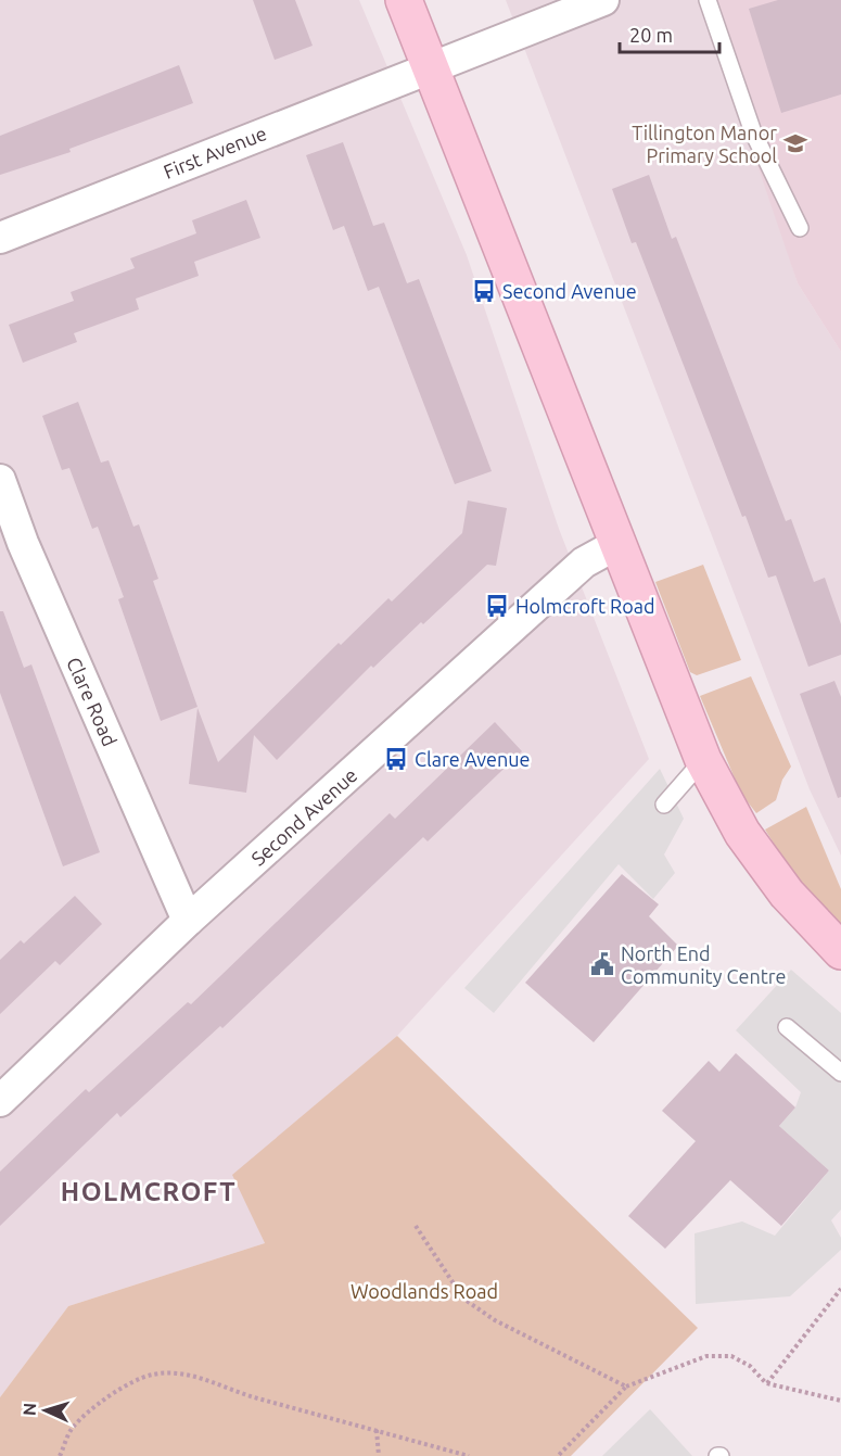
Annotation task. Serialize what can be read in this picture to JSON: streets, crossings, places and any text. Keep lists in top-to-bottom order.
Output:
{
  "streets": {
    "street": ["First Avenue", "Clare Road", "Second Avenue"]
  },
  "crossings": [
    ["Clare Road", "Second Avenue"]
  ],
  "districts": ["HOLMCROFT"],
  "parks": ["Woodlands Road"],
  "places": {
    "school or university": ["Tillington Manor Primary School"],
    "bus stop": ["Second Avenue", "Holmcroft Road", "Clare Avenue"],
    "public building": ["North End Community Centre"]
  },
  "scale_bar": "20 m",
  "north": "left"
}
